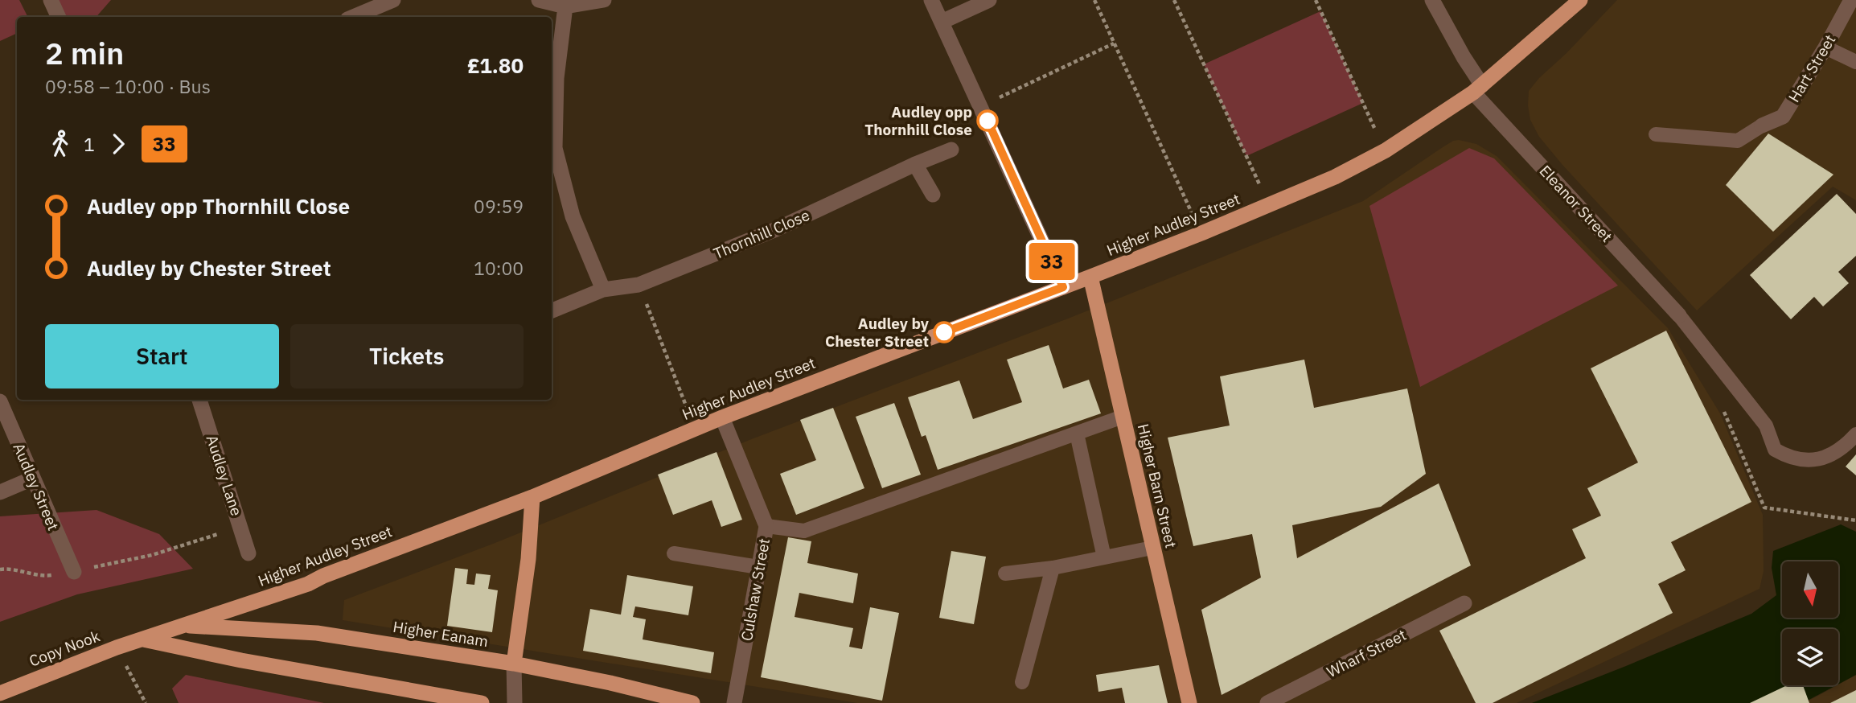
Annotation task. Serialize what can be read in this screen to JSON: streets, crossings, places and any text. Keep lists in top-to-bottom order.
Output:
{
  "streets": {
    "highway": [
      "Higher Audley Street",
      "Higher Barn Street",
      "Higher Eanam",
      "Copy Nook"
    ],
    "street": [
      "Hart Street",
      "Eleanor Street",
      "Thornhill Close",
      "Audley Lane",
      "Audley Street",
      "Culshaw Street",
      "Wharf Street"
    ]
  },
  "crossings": [
    ["Eleanor Street", "Higher Audley Street"],
    ["Higher Audley Street", "Higher Barn Street"],
    ["Higher Audley Street", "Culshaw Street"],
    ["Higher Audley Street", "Higher Eanam"],
    ["Higher Audley Street", "Copy Nook"]
  ],
  "places": ["Audley opp Thornhill Close", "Audley by Chester Street"],
  "lines": ["bus line 33"],
  "north": "bottom",
  "page": {
    "on_map": "33",
    "heading": ["2 min", "09:58 – 10:00 · Bus", "£1.80"],
    "legs": ["1", "33"],
    "list": [
      {
        "name": "Audley opp Thornhill Close",
        "value": "09:59"
      },
      {
        "name": "Audley by Chester Street",
        "value": "10:00"
      }
    ],
    "buttons": ["Start", "Tickets"]
  }
}
